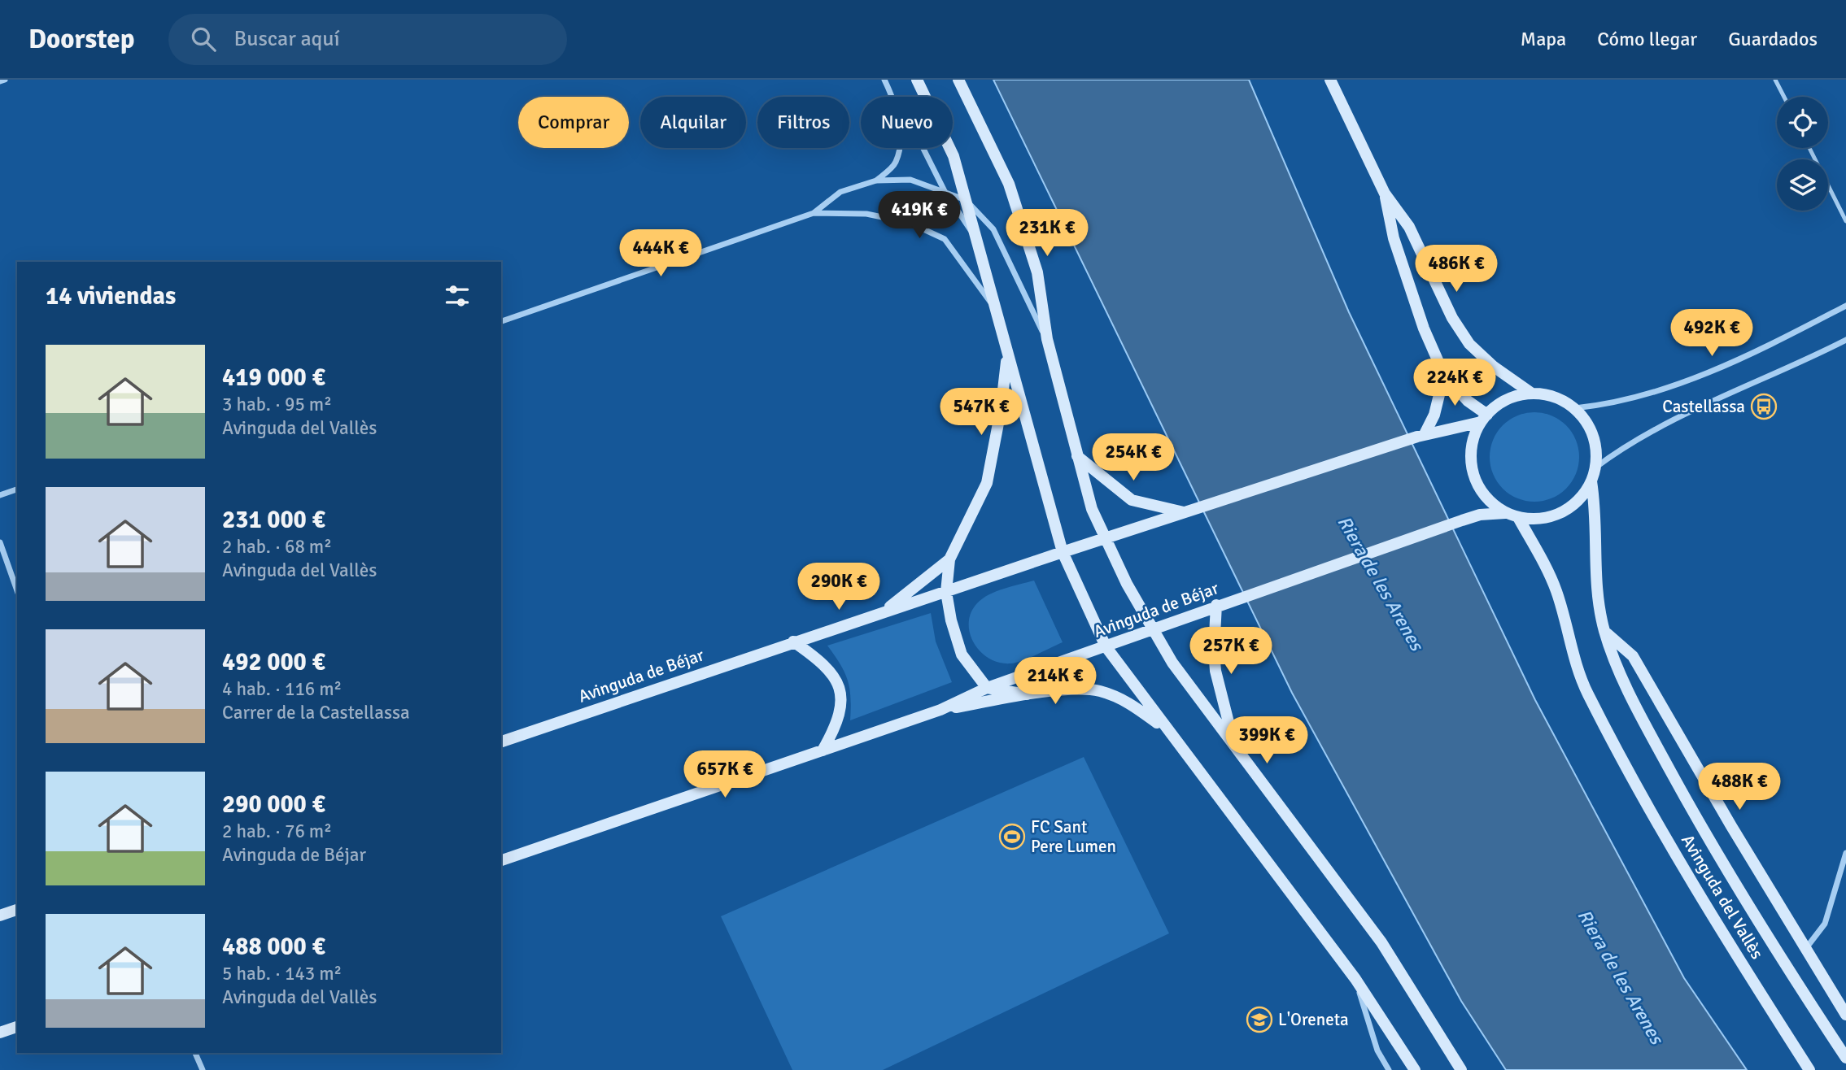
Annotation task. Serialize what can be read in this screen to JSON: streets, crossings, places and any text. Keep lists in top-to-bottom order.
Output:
{
  "streets": {
    "main road": ["Avinguda de Béjar", "Avinguda del Vallès"]
  },
  "crossings": [
    ["Avinguda de Béjar", "Avinguda del Vallès"]
  ],
  "water": ["Riera de les Arenes"],
  "places": {
    "bus stop": ["Castellassa"],
    "sports": ["FC Sant Pere Lumen"],
    "school or university": ["L'Oreneta"]
  },
  "page": {
    "header": "Doorstep",
    "search": "Buscar aquí",
    "nav": ["Mapa", "Cómo llegar", "Guardados"],
    "chip": [
      "Comprar",
      "Alquilar",
      "Filtros",
      "Nuevo"
    ],
    "price": [
      "419K €",
      "231K €",
      "444K €",
      "486K €",
      "492K €",
      "224K €",
      "547K €",
      "254K €",
      "290K €",
      "257K €",
      "214K €",
      "399K €",
      "657K €",
      "488K €"
    ],
    "heading": "14 viviendas",
    "list": [
      {
        "name": "419 000 €",
        "note": "3 hab. · 95 m² · Avinguda del Vallès"
      },
      {
        "name": "231 000 €",
        "note": "2 hab. · 68 m² · Avinguda del Vallès"
      },
      {
        "name": "492 000 €",
        "note": "4 hab. · 116 m² · Carrer de la Castellassa"
      },
      {
        "name": "290 000 €",
        "note": "2 hab. · 76 m² · Avinguda de Béjar"
      },
      {
        "name": "488 000 €",
        "note": "5 hab. · 143 m² · Avinguda del Vallès"
      }
    ]
  }
}
